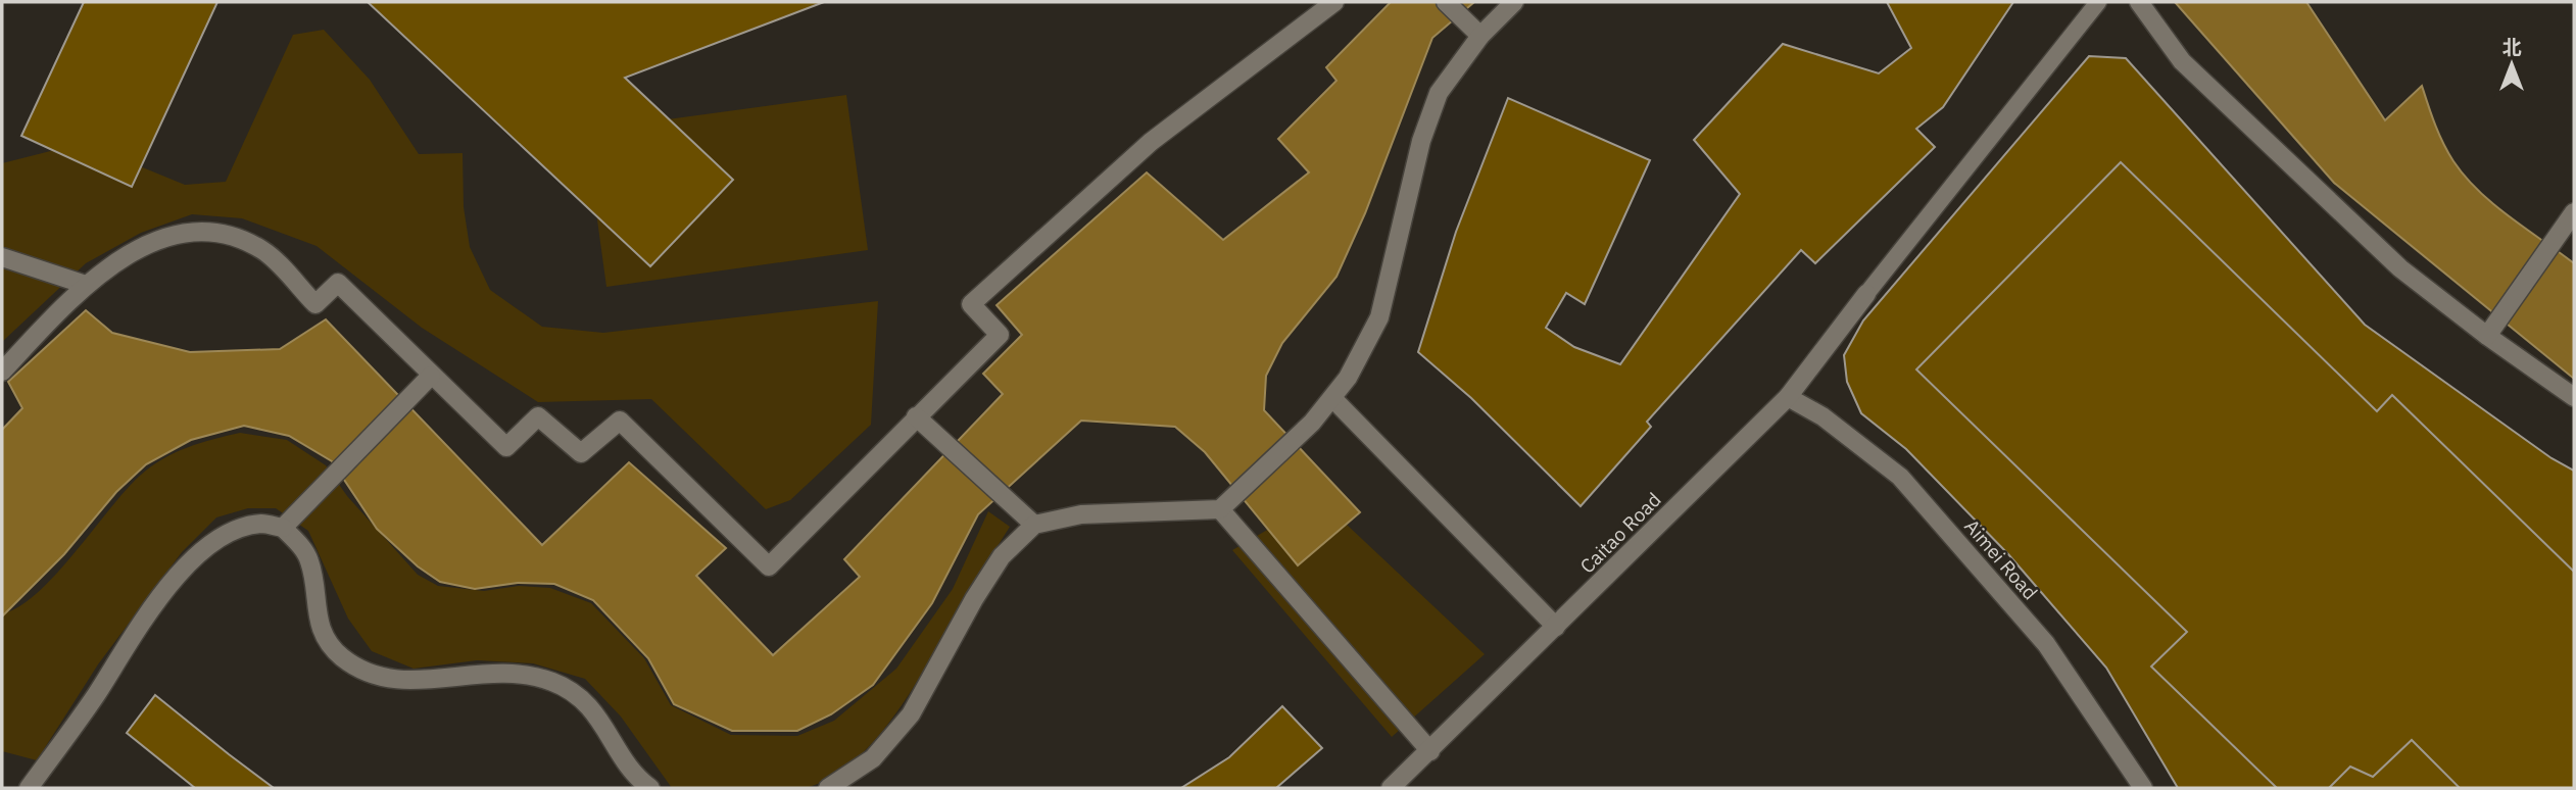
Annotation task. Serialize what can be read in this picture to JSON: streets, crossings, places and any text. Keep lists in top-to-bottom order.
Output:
{
  "streets": {
    "street": ["Caitao Road", "Aimei Road"]
  },
  "crossings": [
    ["Caitao Road", "Aimei Road"]
  ],
  "north": "top"
}
